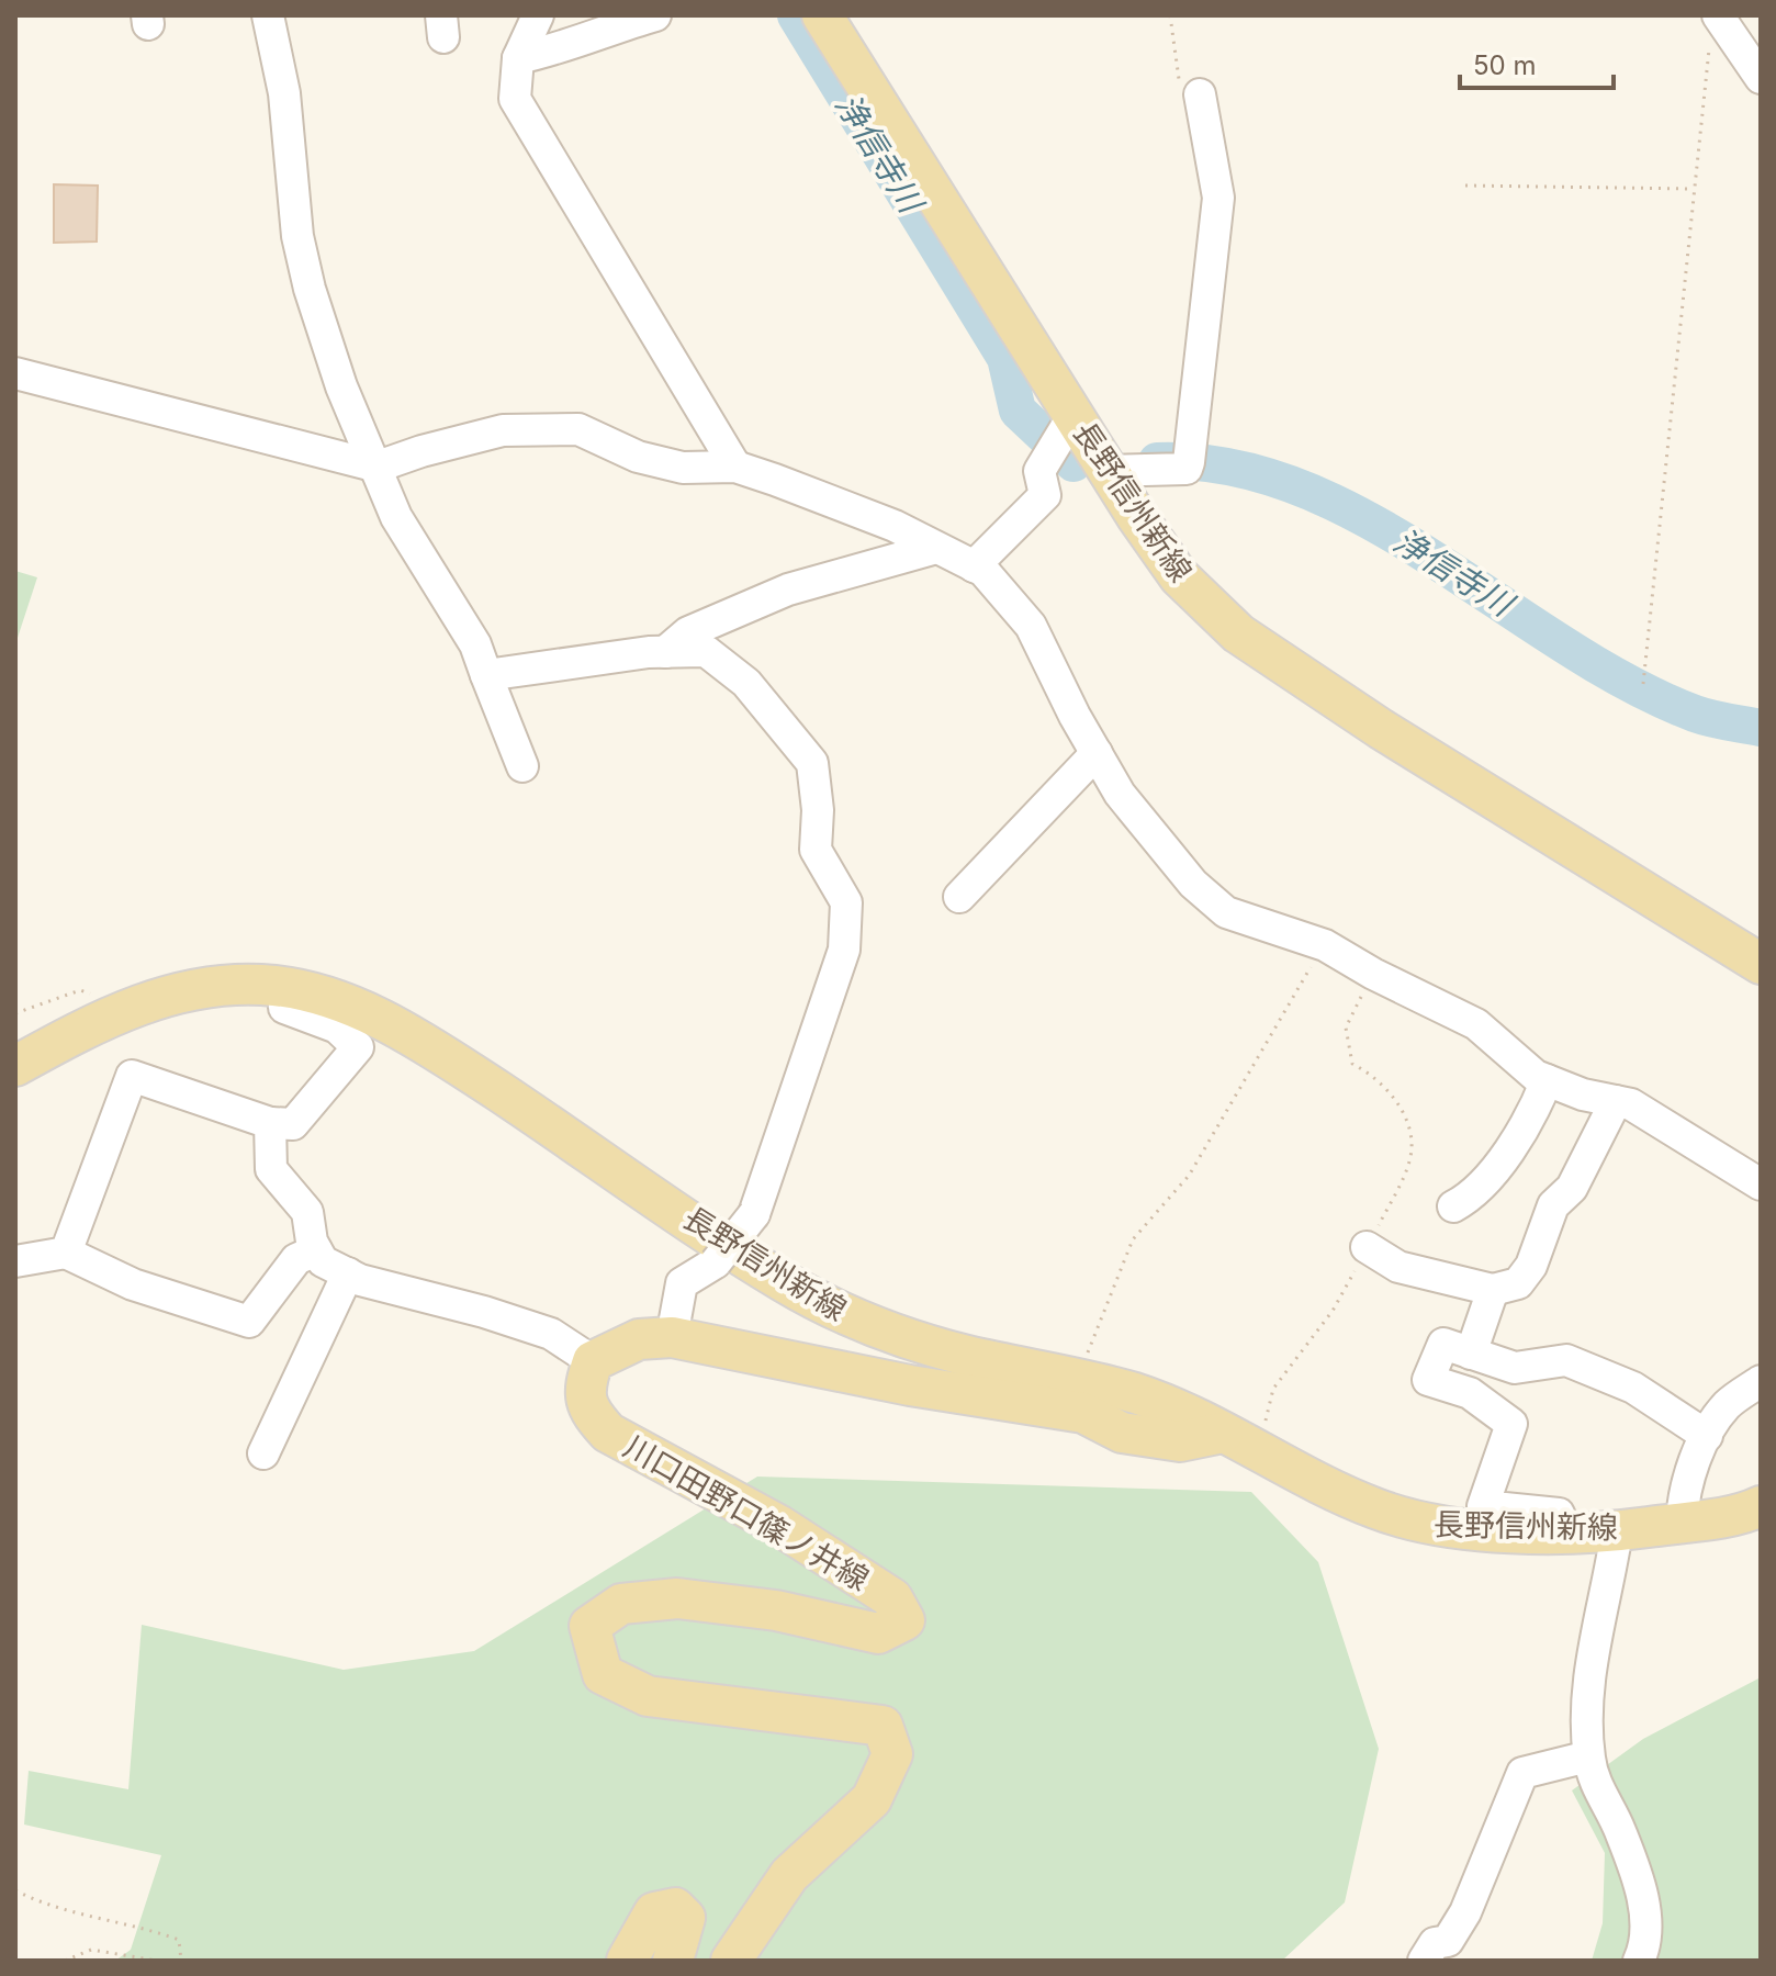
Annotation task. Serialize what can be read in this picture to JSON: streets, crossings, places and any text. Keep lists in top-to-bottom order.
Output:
{
  "streets": {
    "main road": ["長野信州新線", "川口田野口篠ノ井線"]
  },
  "water": ["浄信寺川"],
  "scale_bar": "50 m"
}
